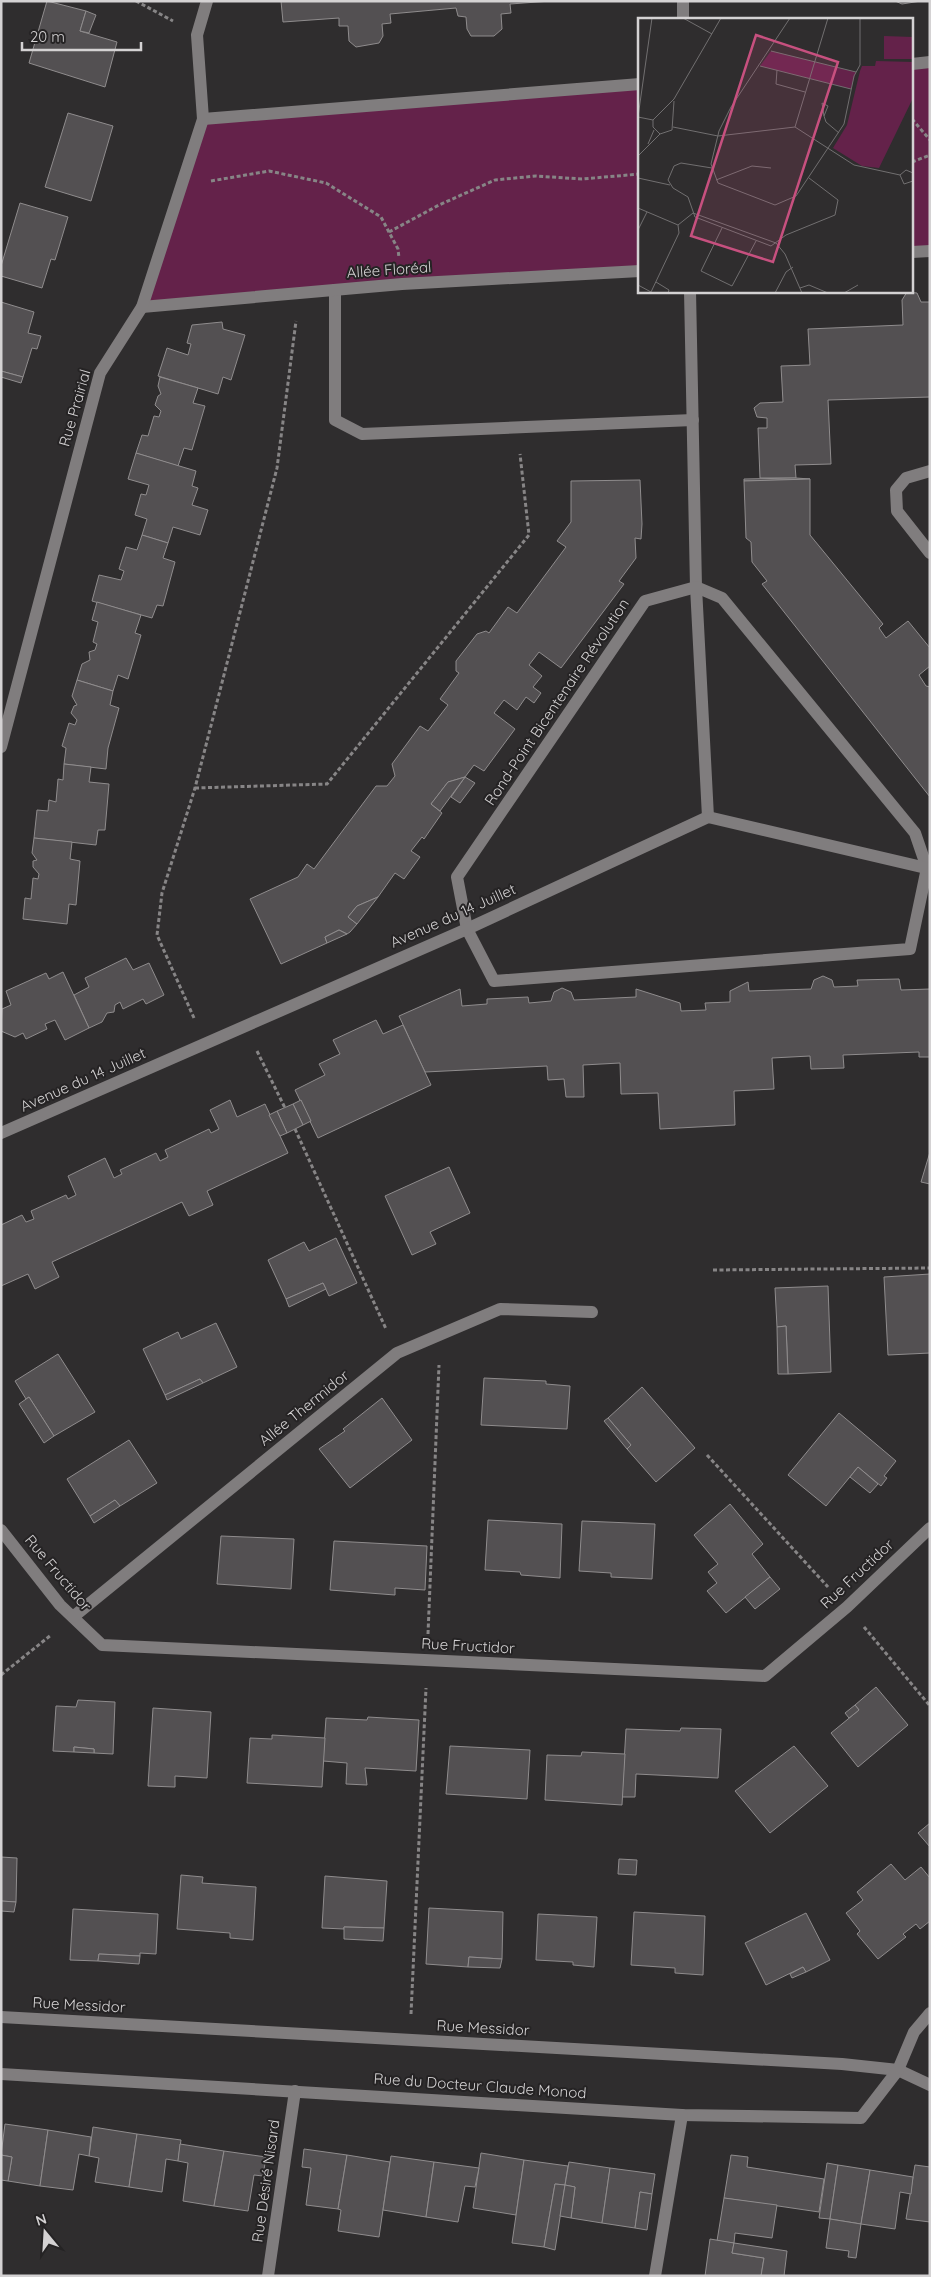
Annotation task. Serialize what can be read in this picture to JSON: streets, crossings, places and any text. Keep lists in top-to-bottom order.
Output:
{
  "streets": {
    "street": [
      "Allée Floréal",
      "Rue Prairial",
      "Rond-Point Bicentenaire Révolution",
      "Avenue du 14 Juillet",
      "Allée Thermidor",
      "Rue Fructidor",
      "Rue Messidor",
      "Rue du Docteur Claude Monod",
      "Rue Désiré Nisard"
    ]
  },
  "crossings": [
    ["Allée Floréal", "Rue Prairial"],
    ["Rond-Point Bicentenaire Révolution", "Avenue du 14 Juillet"],
    ["Allée Thermidor", "Rue Fructidor"],
    ["Rue Messidor", "Rue du Docteur Claude Monod"],
    ["Rue du Docteur Claude Monod", "Rue Désiré Nisard"]
  ],
  "scale_bar": "20 m",
  "north": "top"
}
